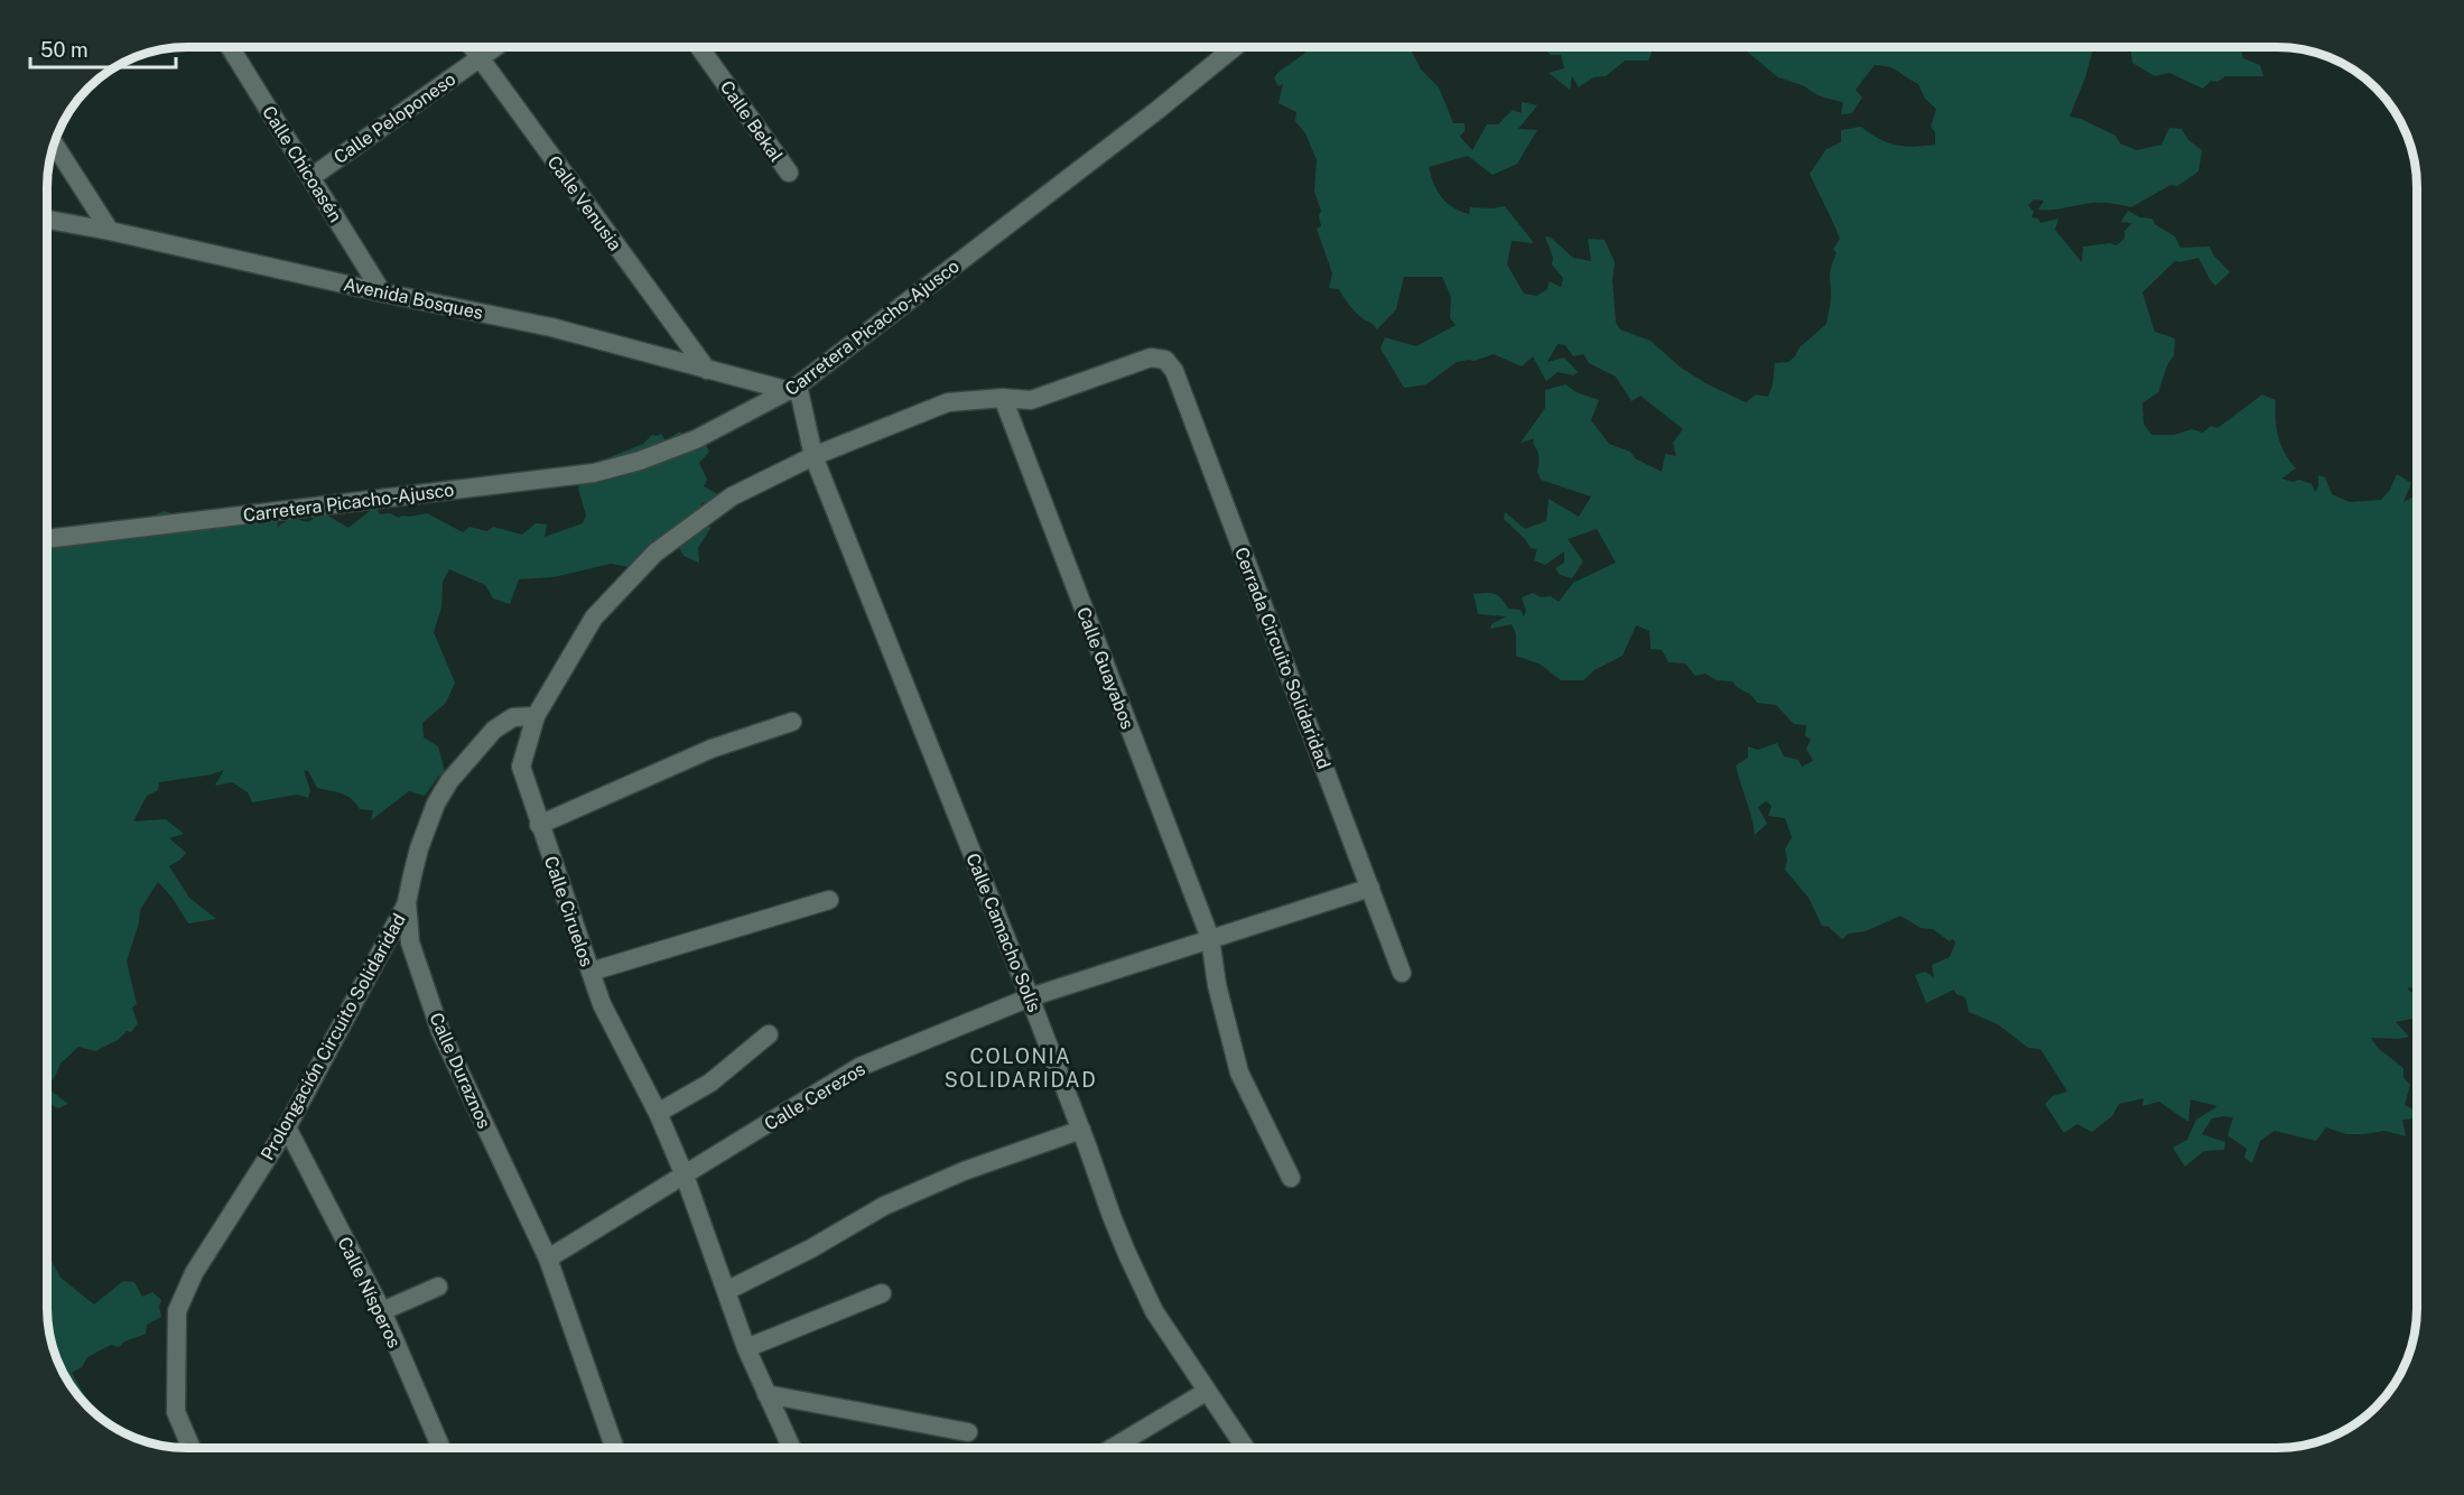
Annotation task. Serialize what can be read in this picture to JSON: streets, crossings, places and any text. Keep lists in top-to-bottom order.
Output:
{
  "streets": {
    "street": [
      "Calle Peloponeso",
      "Calle Bekal",
      "Calle Chicoasén",
      "Calle Venusia",
      "Avenida Bosques",
      "Carretera Picacho-Ajusco",
      "Cerrada Circuito Solidaridad",
      "Calle Guayabos",
      "Calle Ciruelos",
      "Calle Camacho Solís",
      "Prolongación Circuito Solidaridad",
      "Calle Duraznos",
      "Calle Cerezos",
      "Calle Nísperos"
    ]
  },
  "crossings": [
    ["Calle Peloponeso", "Calle Chicoasén"],
    ["Calle Peloponeso", "Calle Venusia"],
    ["Calle Chicoasén", "Avenida Bosques"],
    ["Calle Venusia", "Avenida Bosques"],
    ["Avenida Bosques", "Carretera Picacho-Ajusco"],
    ["Avenida Bosques", "Calle Camacho Solís"],
    ["Carretera Picacho-Ajusco", "Calle Camacho Solís"],
    ["Cerrada Circuito Solidaridad", "Calle Ciruelos"],
    ["Cerrada Circuito Solidaridad", "Calle Cerezos"],
    ["Calle Guayabos", "Calle Ciruelos"],
    ["Calle Guayabos", "Calle Cerezos"],
    ["Calle Ciruelos", "Calle Camacho Solís"],
    ["Calle Ciruelos", "Calle Duraznos"],
    ["Calle Ciruelos", "Calle Cerezos"],
    ["Calle Camacho Solís", "Calle Cerezos"],
    ["Prolongación Circuito Solidaridad", "Calle Duraznos"],
    ["Prolongación Circuito Solidaridad", "Calle Nísperos"],
    ["Calle Duraznos", "Calle Cerezos"]
  ],
  "districts": ["COLONIA SOLIDARIDAD"],
  "scale_bar": "50 m"
}
